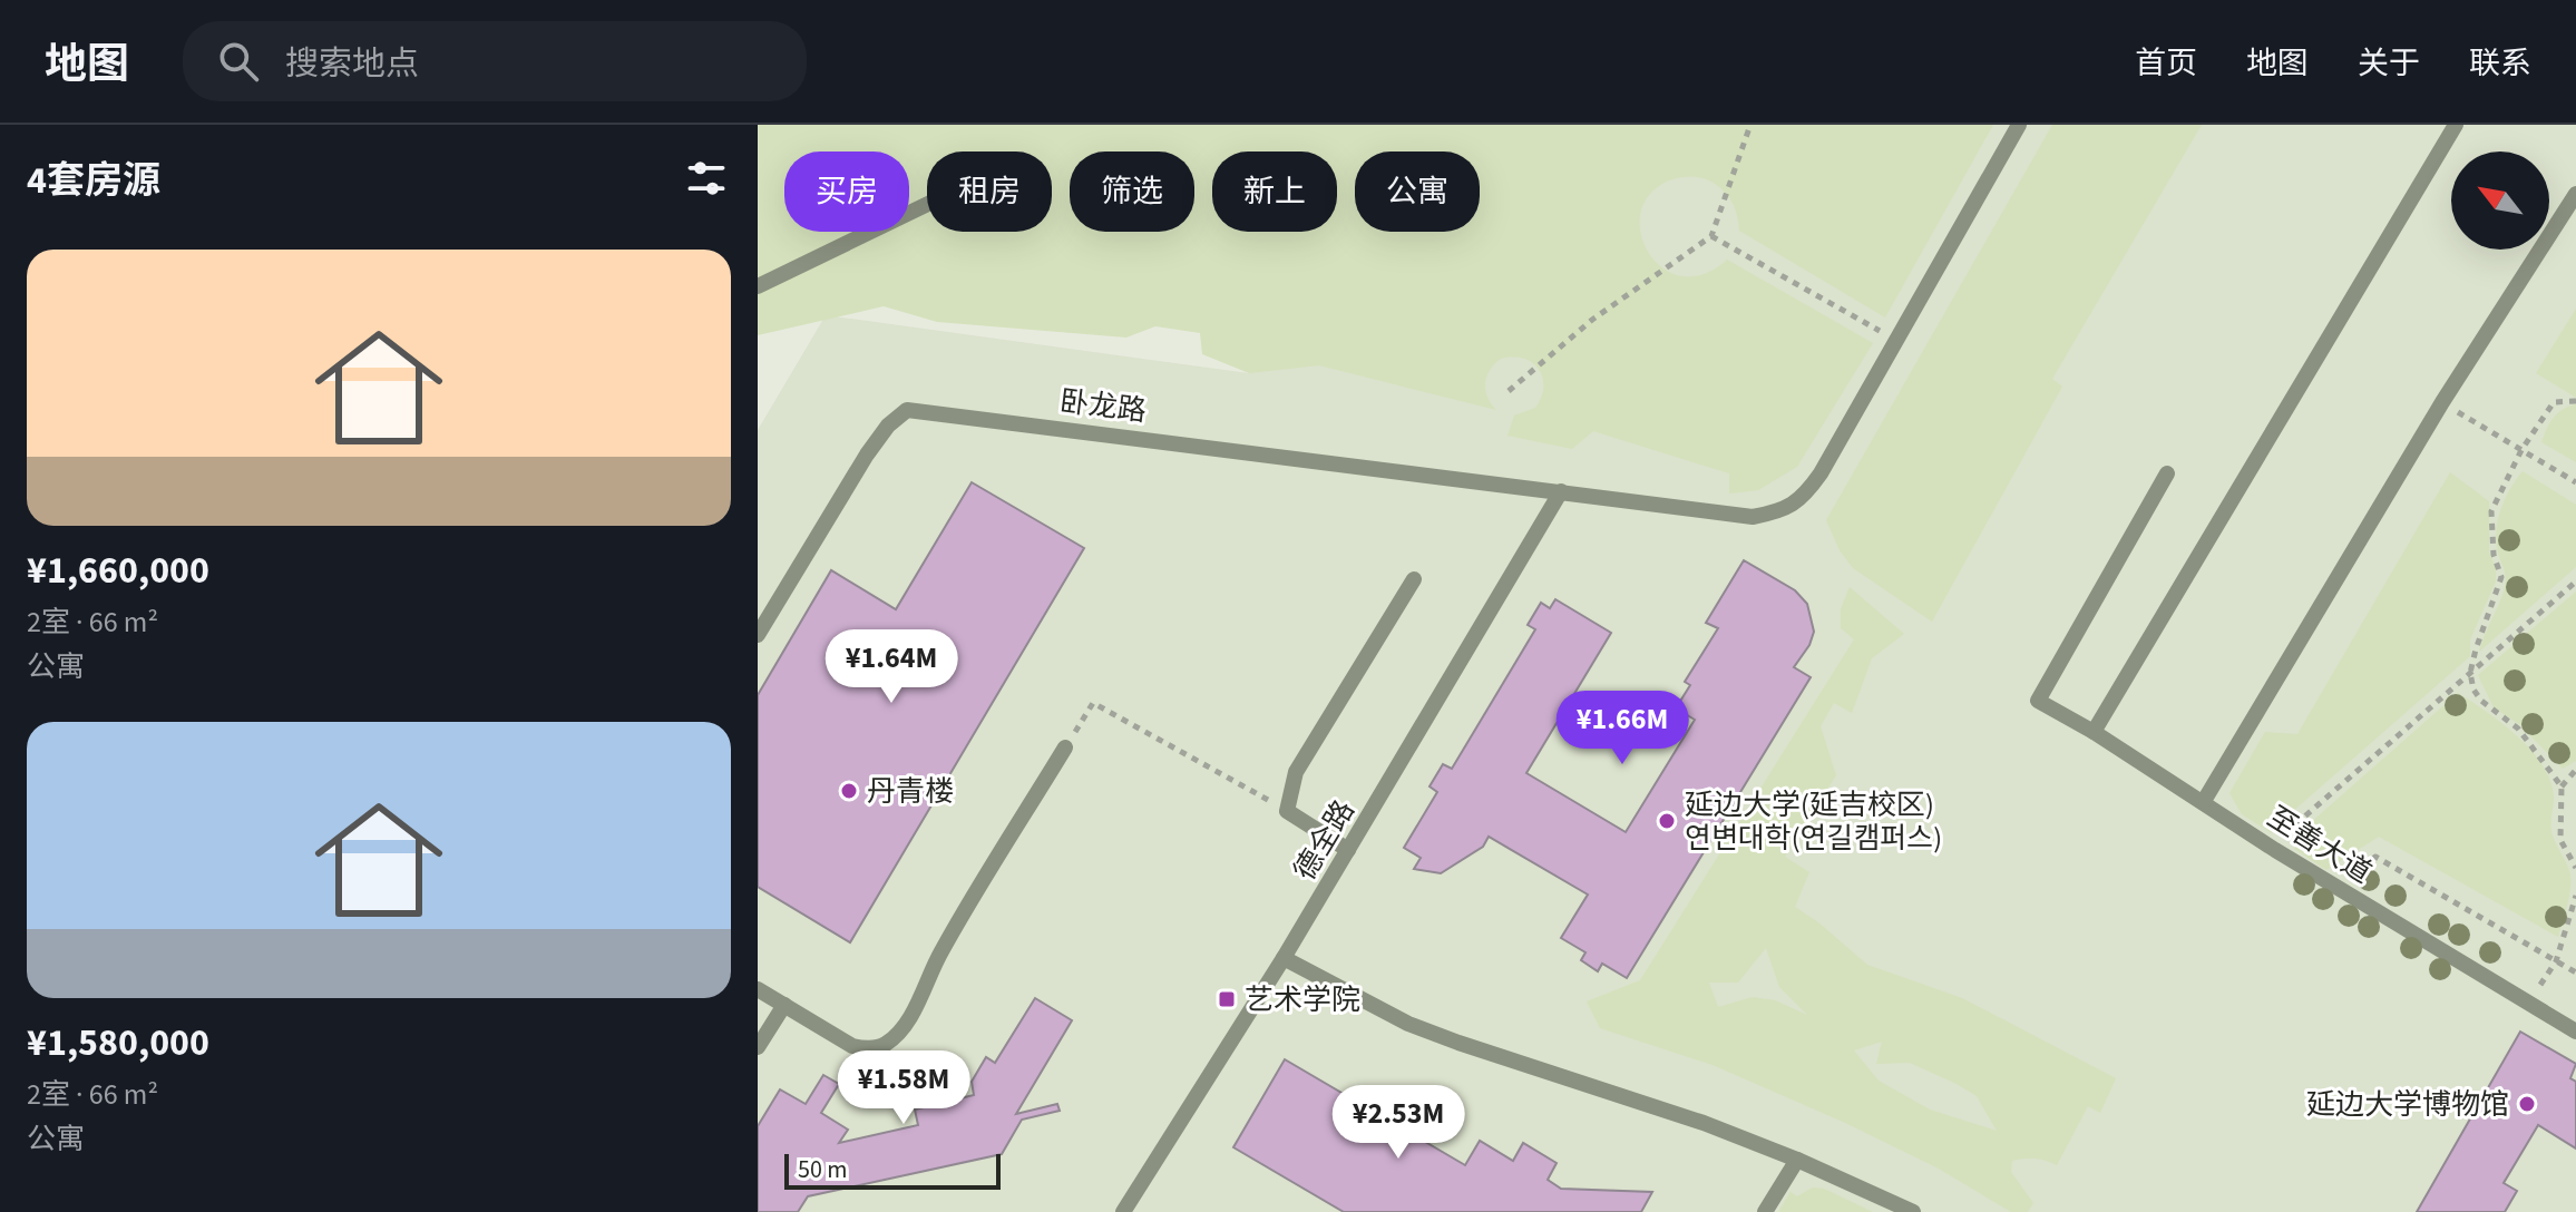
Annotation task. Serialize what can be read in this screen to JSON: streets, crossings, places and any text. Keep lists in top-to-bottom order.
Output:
{
  "streets": {
    "lane": ["卧龙路", "德全路", "至善大道"]
  },
  "crossings": [
    ["卧龙路", "德全路"]
  ],
  "places": {
    "other": ["丹青楼", "延边大学(延吉校区) 연변대학(연길캠퍼스)", "延边大学博物馆"],
    "transit": ["艺术学院"]
  },
  "scale_bar": "50 m",
  "north": "top left",
  "page": {
    "header": "地图",
    "search": "搜索地点",
    "nav": [
      "首页",
      "地图",
      "关于",
      "联系"
    ],
    "heading": "4套房源",
    "chip": [
      "买房",
      "租房",
      "筛选",
      "新上",
      "公寓"
    ],
    "list": [
      {
        "name": "¥1,660,000",
        "note": "2室 · 66 m² · 公寓"
      },
      {
        "name": "¥1,580,000",
        "note": "2室 · 66 m² · 公寓"
      }
    ],
    "price": [
      "¥1.64M",
      "¥1.66M",
      "¥1.58M",
      "¥2.53M"
    ],
    "scale": "50 m"
  }
}
